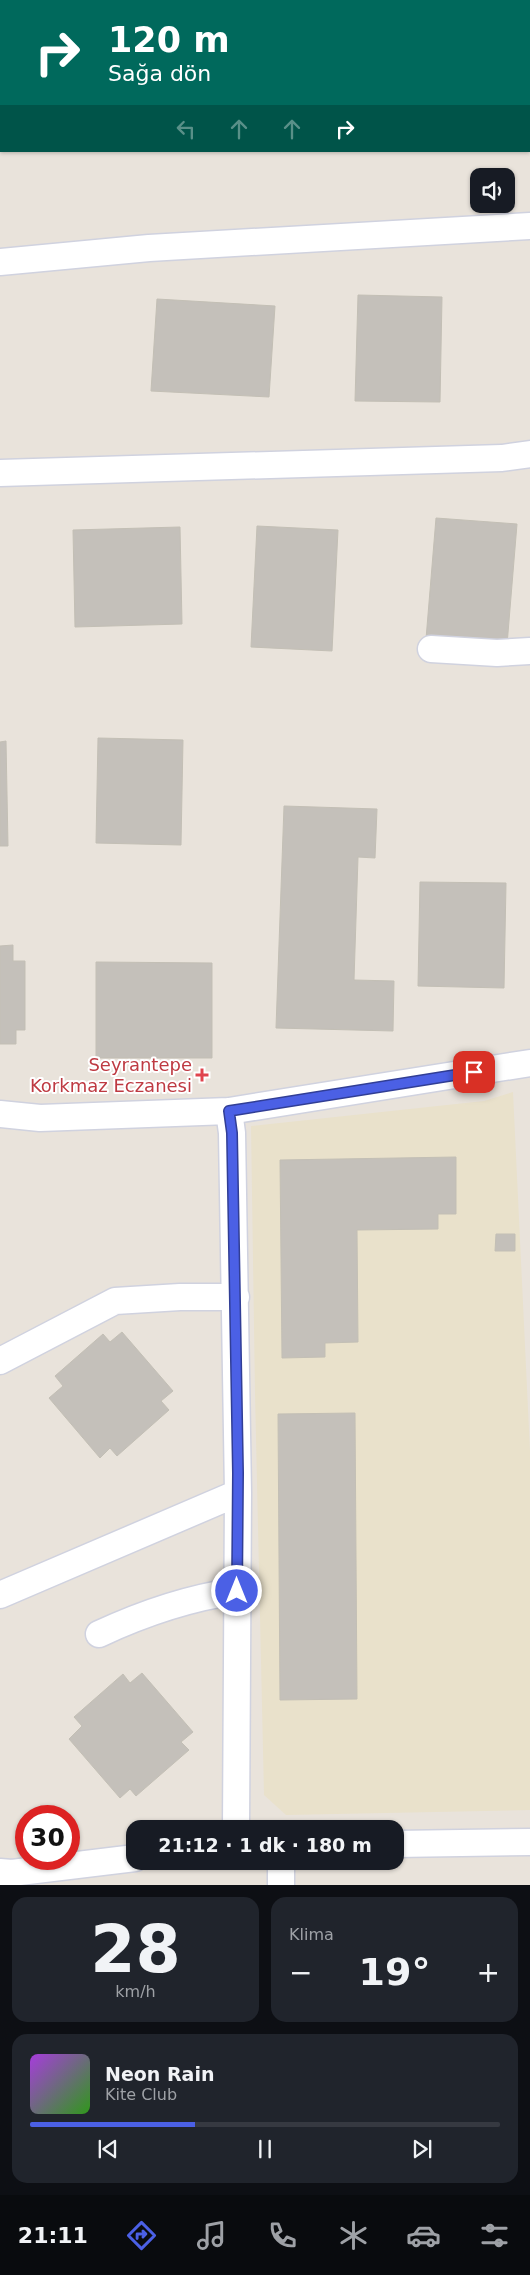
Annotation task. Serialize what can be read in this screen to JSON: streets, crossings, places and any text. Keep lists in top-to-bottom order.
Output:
{
  "places": {
    "health": ["Seyrantepe Korkmaz Eczanesi"]
  },
  "page": {
    "turn": ["120 m", "Sağa dön"],
    "limit": "30",
    "trip": "21:12 · 1 dk · 180 m",
    "tile": [
      ["28", "km/h"],
      "Klima"
    ],
    "heat": ["−", "19°", "+"],
    "song": ["Neon Rain", "Kite Club"],
    "tabs": "21:11"
  }
}
